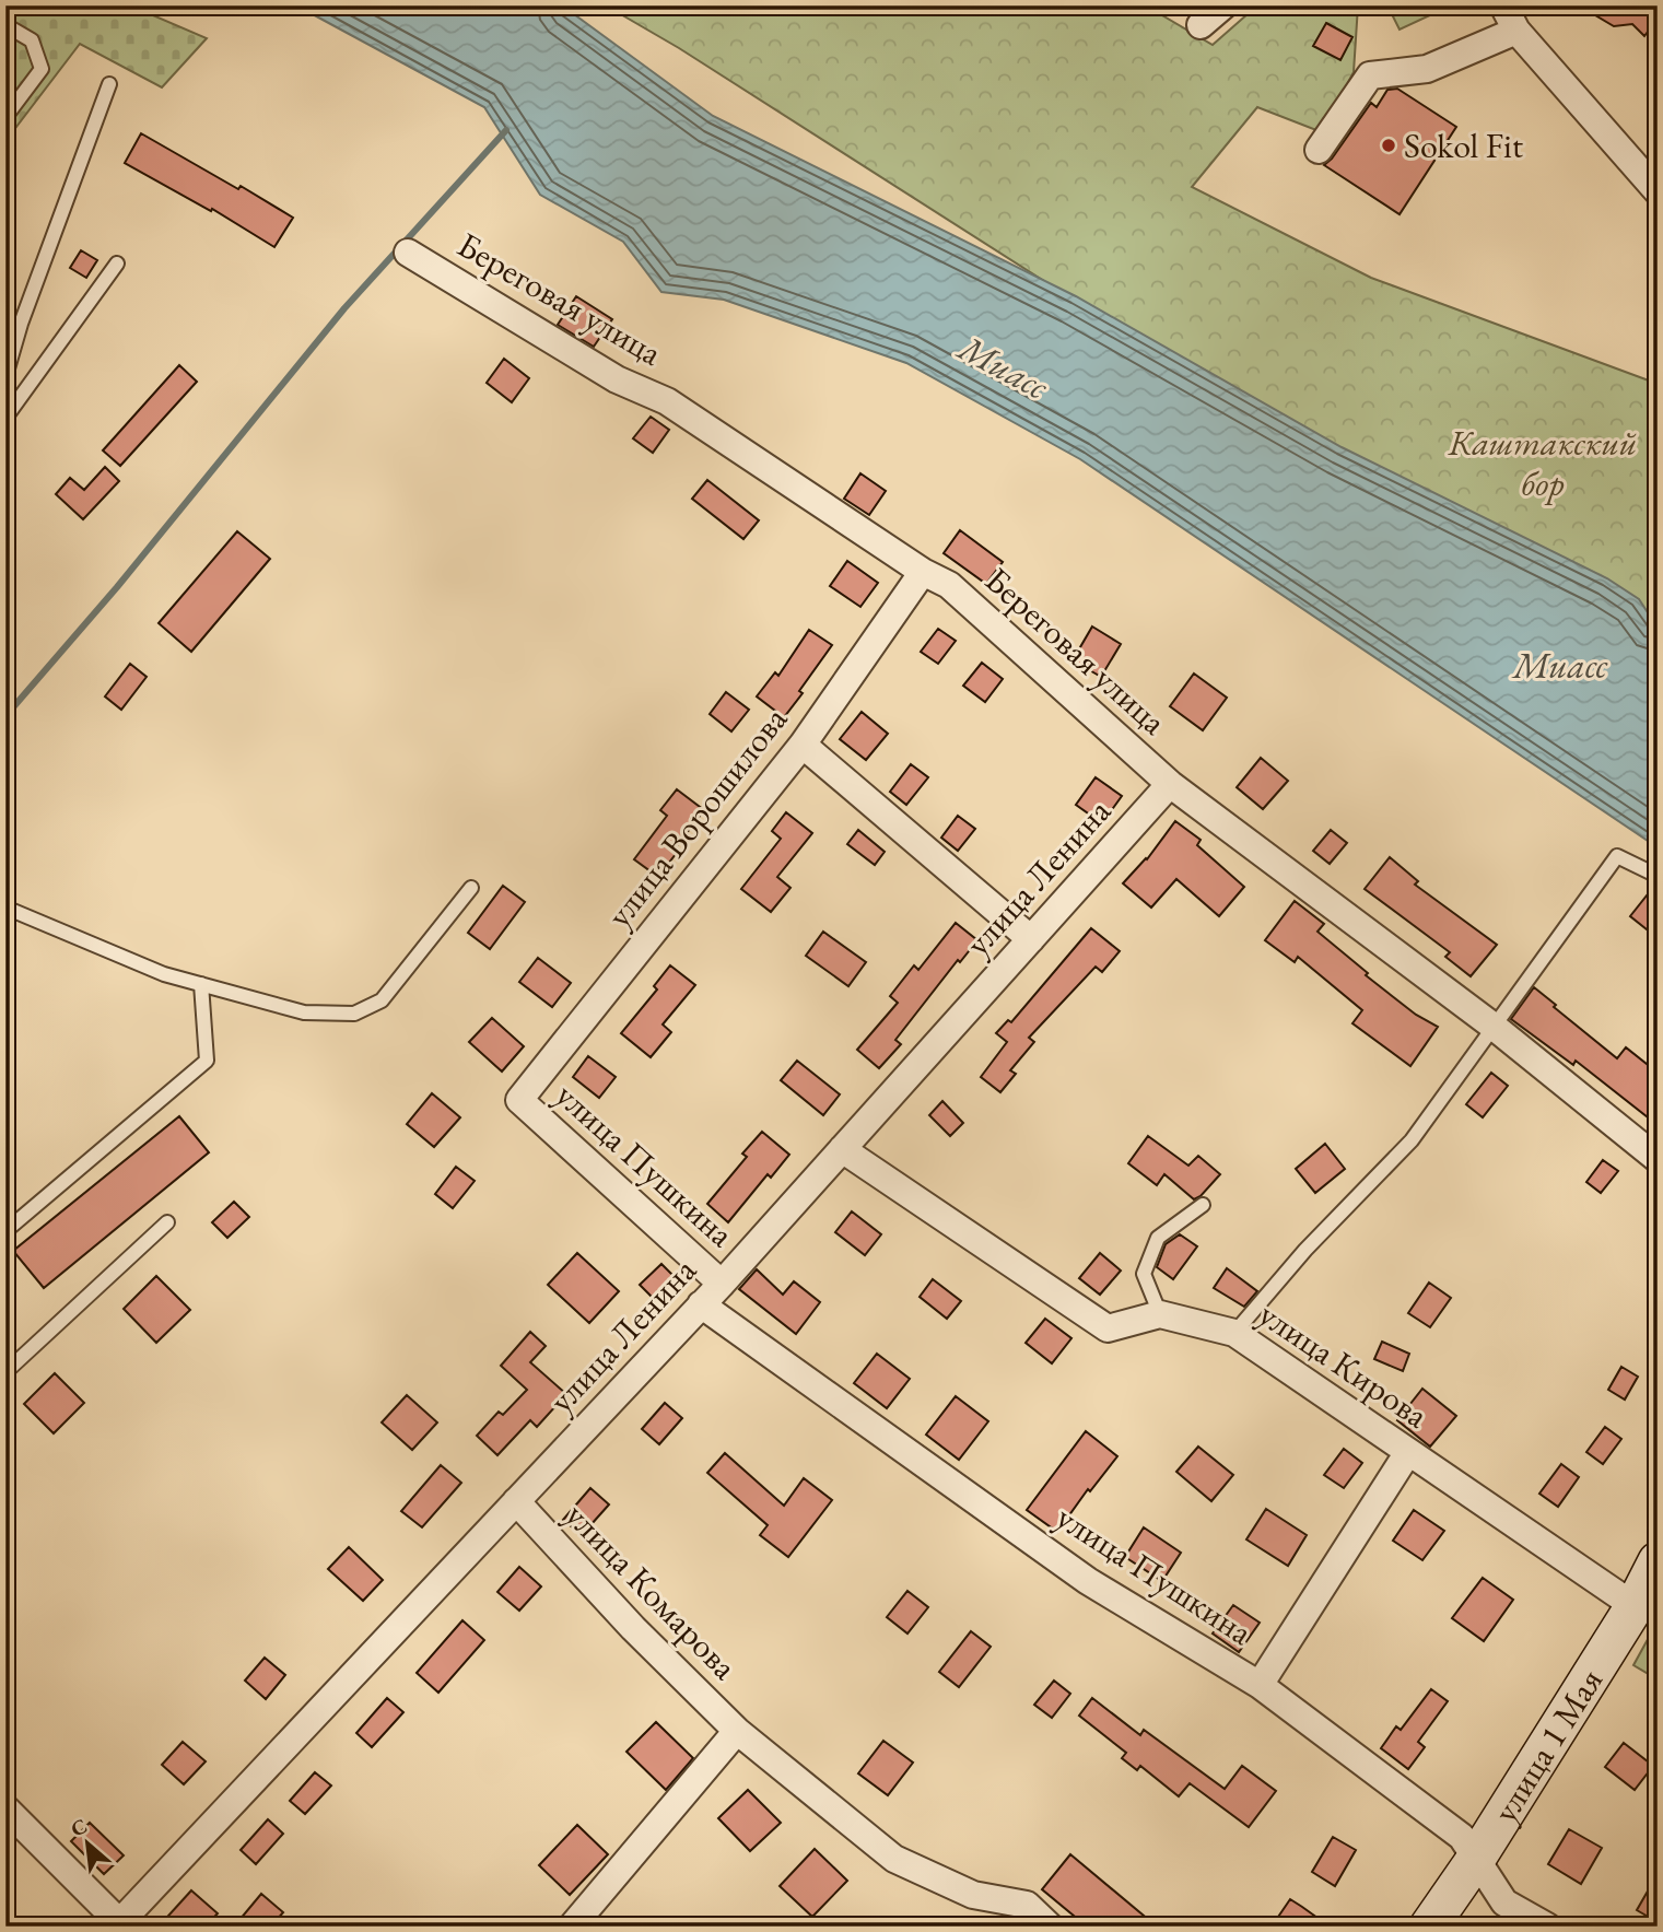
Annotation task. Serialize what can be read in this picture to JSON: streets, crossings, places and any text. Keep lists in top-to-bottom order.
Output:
{
  "streets": {
    "main road": ["улица 1 Мая"],
    "street": [
      "Береговая улица",
      "улица Ворошилова",
      "улица Ленина",
      "улица Пушкина",
      "улица Кирова",
      "улица Комарова"
    ]
  },
  "crossings": [
    ["Береговая улица", "улица Ворошилова"],
    ["Береговая улица", "улица Ленина"],
    ["улица Ворошилова", "улица Пушкина"],
    ["улица Ленина", "улица Пушкина"],
    ["улица Ленина", "улица Кирова"],
    ["улица Ленина", "улица Комарова"],
    ["улица Пушкина", "улица 1 Мая"],
    ["улица Кирова", "улица 1 Мая"]
  ],
  "water": ["Миасс"],
  "parks": ["Каштакский бор"],
  "places": ["Sokol Fit"],
  "north": "top left"
}
